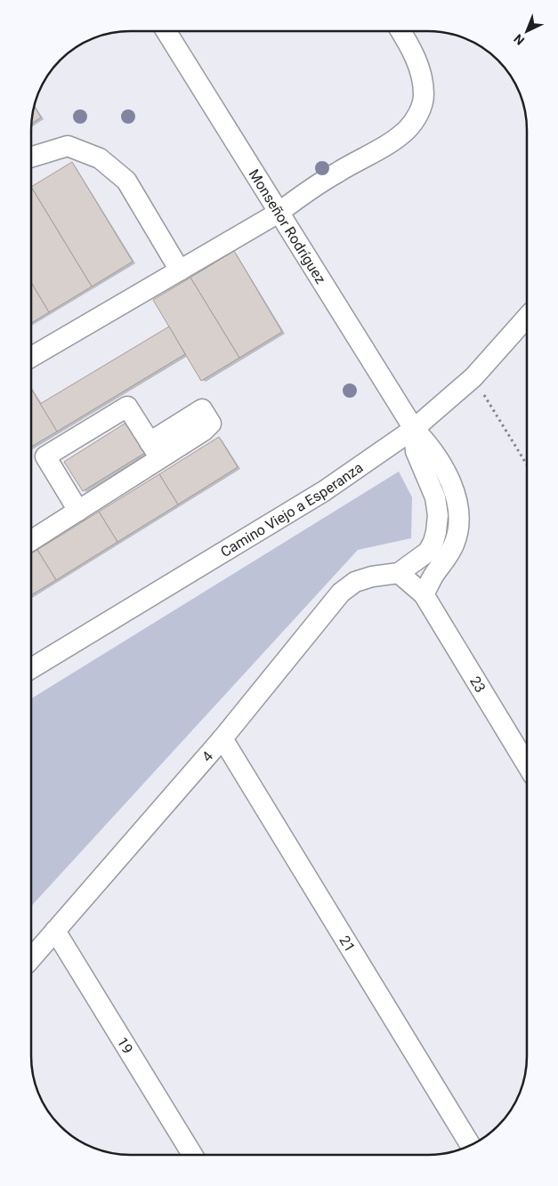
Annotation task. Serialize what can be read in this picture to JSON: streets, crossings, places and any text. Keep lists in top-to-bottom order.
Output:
{
  "streets": {
    "street": [
      "Monseñor Rodríguez",
      "Camino Viejo a Esperanza",
      "23",
      "4",
      "21",
      "19"
    ]
  },
  "crossings": [
    ["Monseñor Rodríguez", "Camino Viejo a Esperanza"],
    ["Monseñor Rodríguez", "23"],
    ["23", "4"],
    ["4", "21"],
    ["4", "19"]
  ],
  "north": "bottom left"
}
